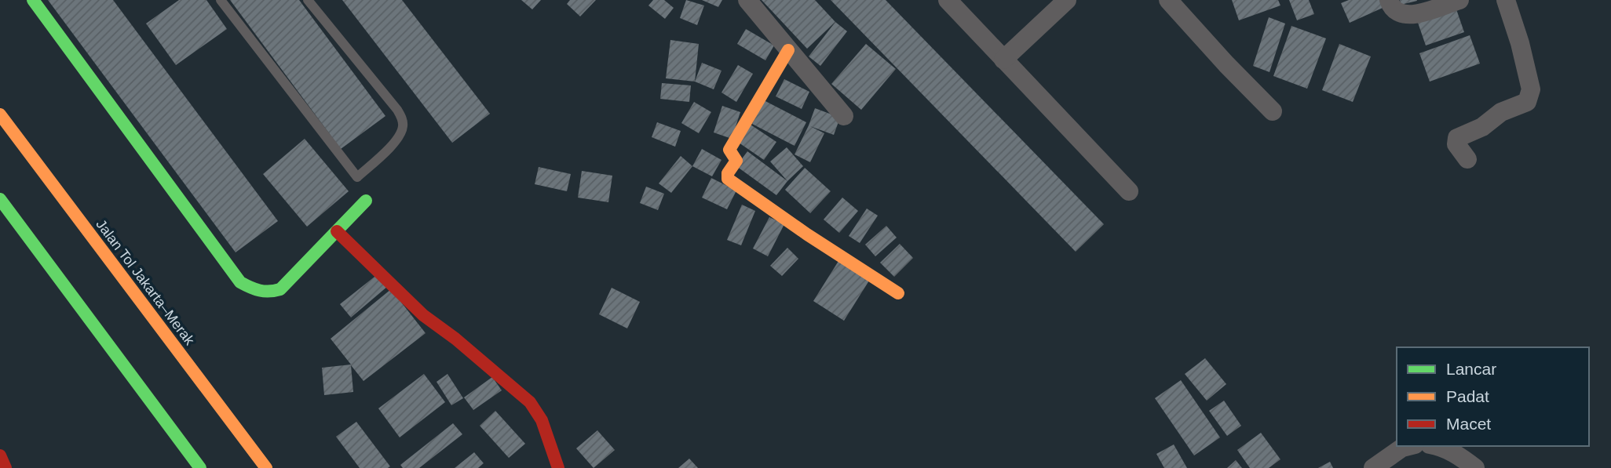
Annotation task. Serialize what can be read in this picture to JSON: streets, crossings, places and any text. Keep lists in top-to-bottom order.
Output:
{
  "streets": {
    "main road": ["Jalan Tol Jakarta–Merak"]
  },
  "legend": ["Lancar", "Padat", "Macet"]
}
